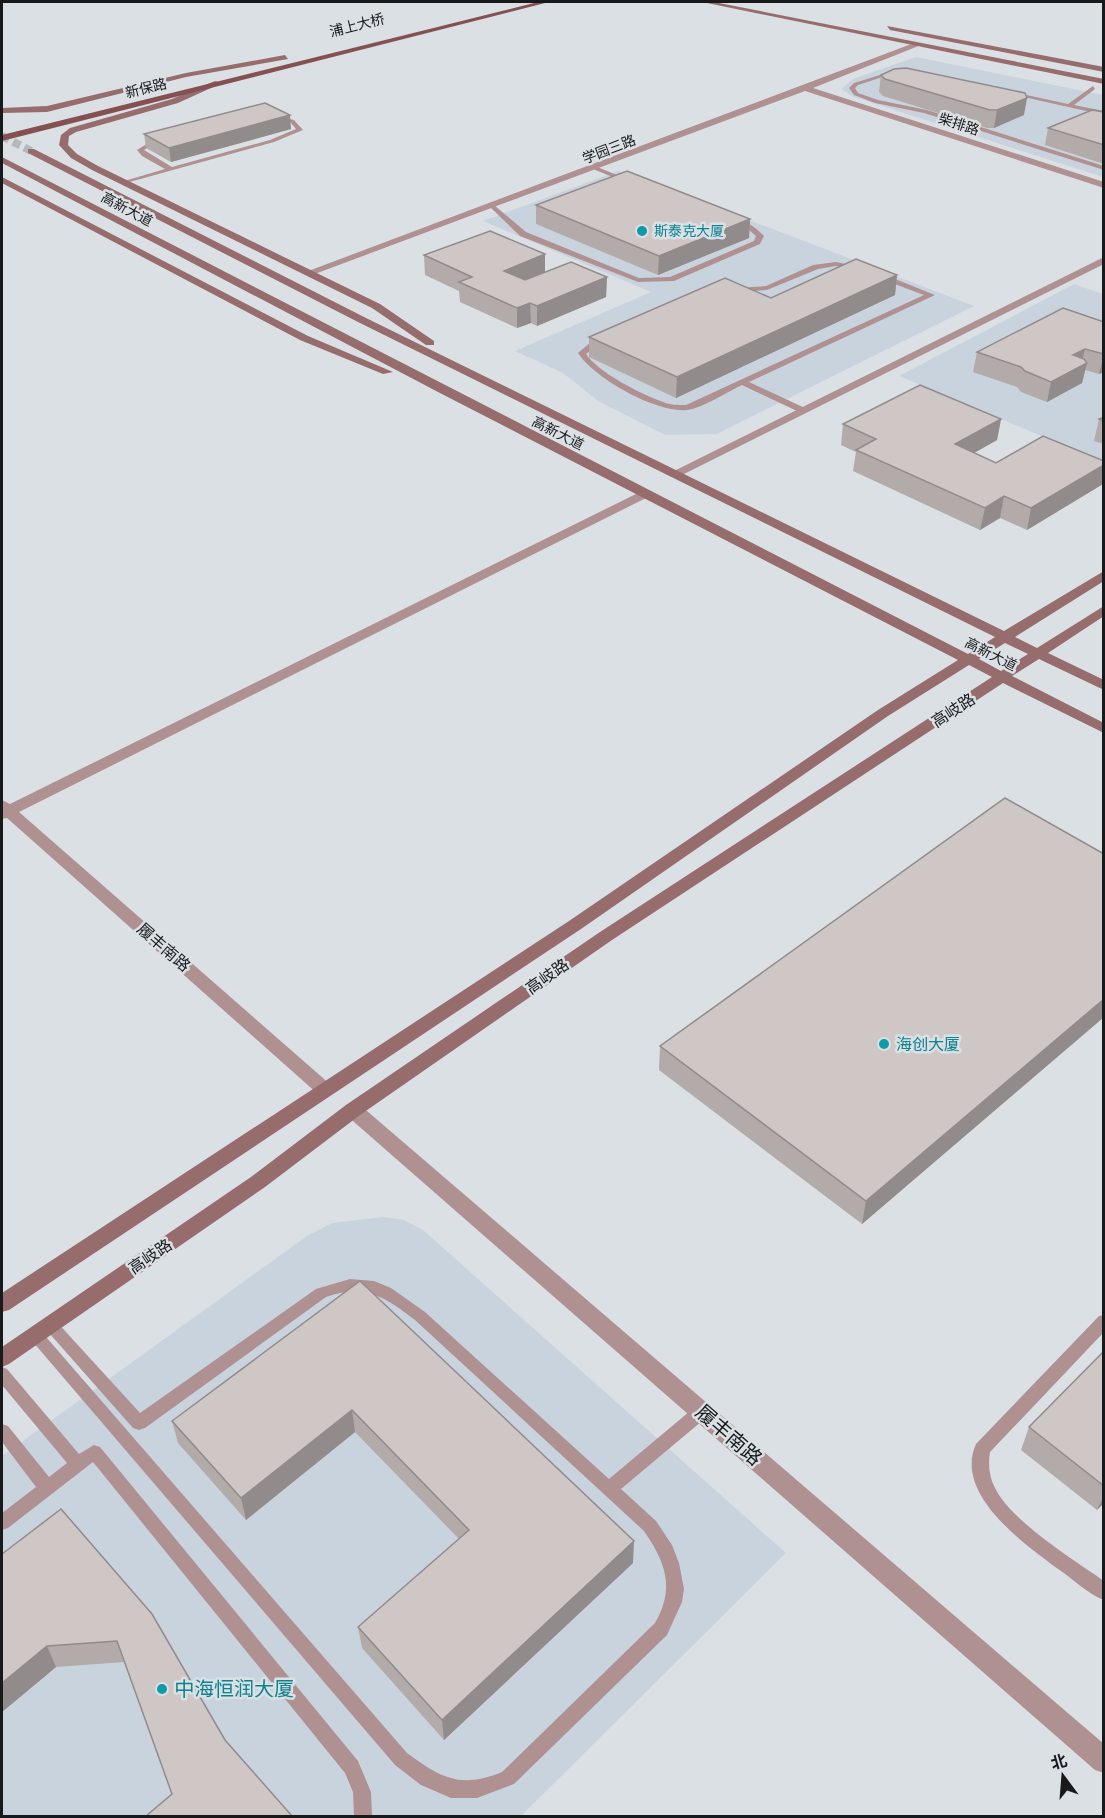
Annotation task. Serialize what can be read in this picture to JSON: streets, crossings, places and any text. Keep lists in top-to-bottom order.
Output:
{
  "streets": {
    "main road": ["新保路", "高新大道", "高岐路"],
    "street": ["柴排路", "学园三路", "履丰南路"]
  },
  "crossings": [
    ["柴排路", "学园三路"],
    ["高新大道", "高岐路"],
    ["高岐路", "履丰南路"]
  ],
  "places": ["斯泰克大厦", "海创大厦", "中海恒润大厦"],
  "north": "top"
}
